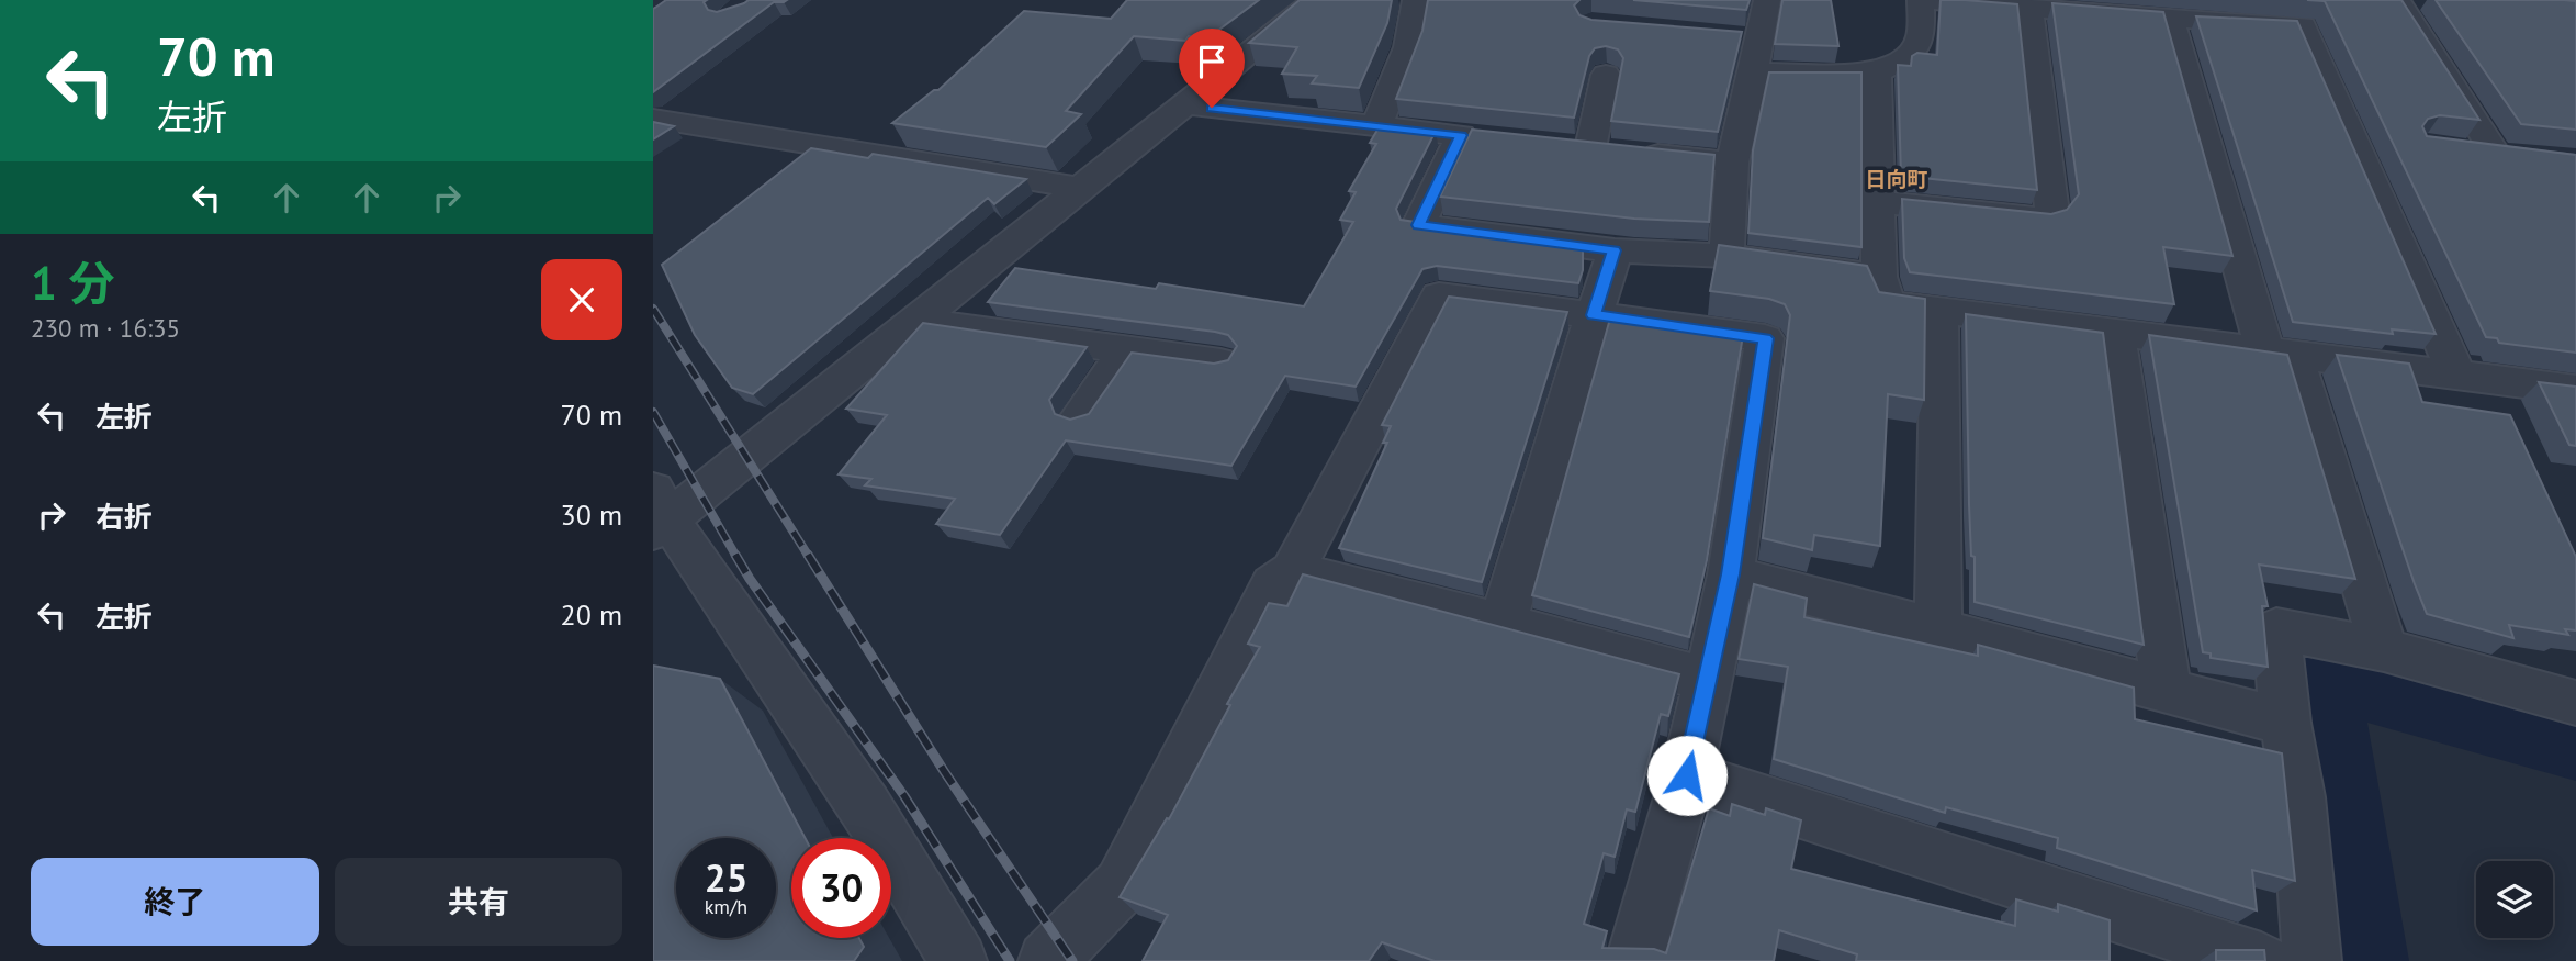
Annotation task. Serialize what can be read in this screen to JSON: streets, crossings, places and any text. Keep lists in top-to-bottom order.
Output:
{
  "districts": ["日向町"],
  "page": {
    "turn": ["70 m", "左折"],
    "heading": ["1 分", "230 m · 16:35"],
    "list": [
      {
        "name": "左折",
        "value": "70 m"
      },
      {
        "name": "右折",
        "value": "30 m"
      },
      {
        "name": "左折",
        "value": "20 m"
      }
    ],
    "speed": "25 km/h",
    "limit": "30",
    "buttons": ["終了", "共有"]
  }
}
